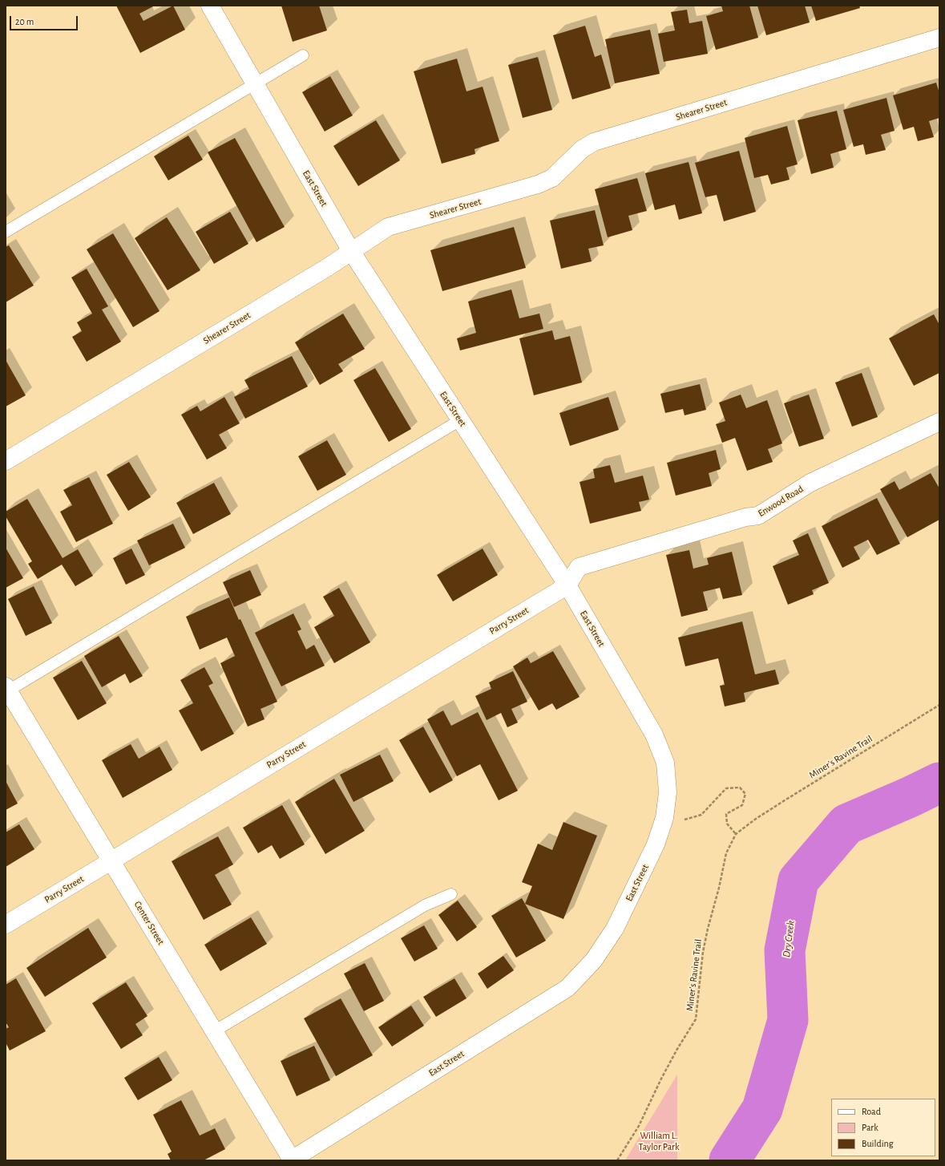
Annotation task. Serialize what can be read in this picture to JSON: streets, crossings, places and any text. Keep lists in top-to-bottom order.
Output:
{
  "streets": {
    "street": [
      "Shearer Street",
      "East Street",
      "Enwood Road",
      "Parry Street",
      "Center Street"
    ],
    "path": ["Miner's Ravine Trail"]
  },
  "crossings": [
    ["Shearer Street", "East Street"],
    ["East Street", "Enwood Road"],
    ["East Street", "Parry Street"],
    ["East Street", "Center Street"],
    ["Enwood Road", "Parry Street"],
    ["Parry Street", "Center Street"]
  ],
  "water": ["Dry Creek"],
  "parks": ["William L. Taylor Park"],
  "legend": ["Road", "Park", "Building"],
  "scale_bar": "20 m"
}
